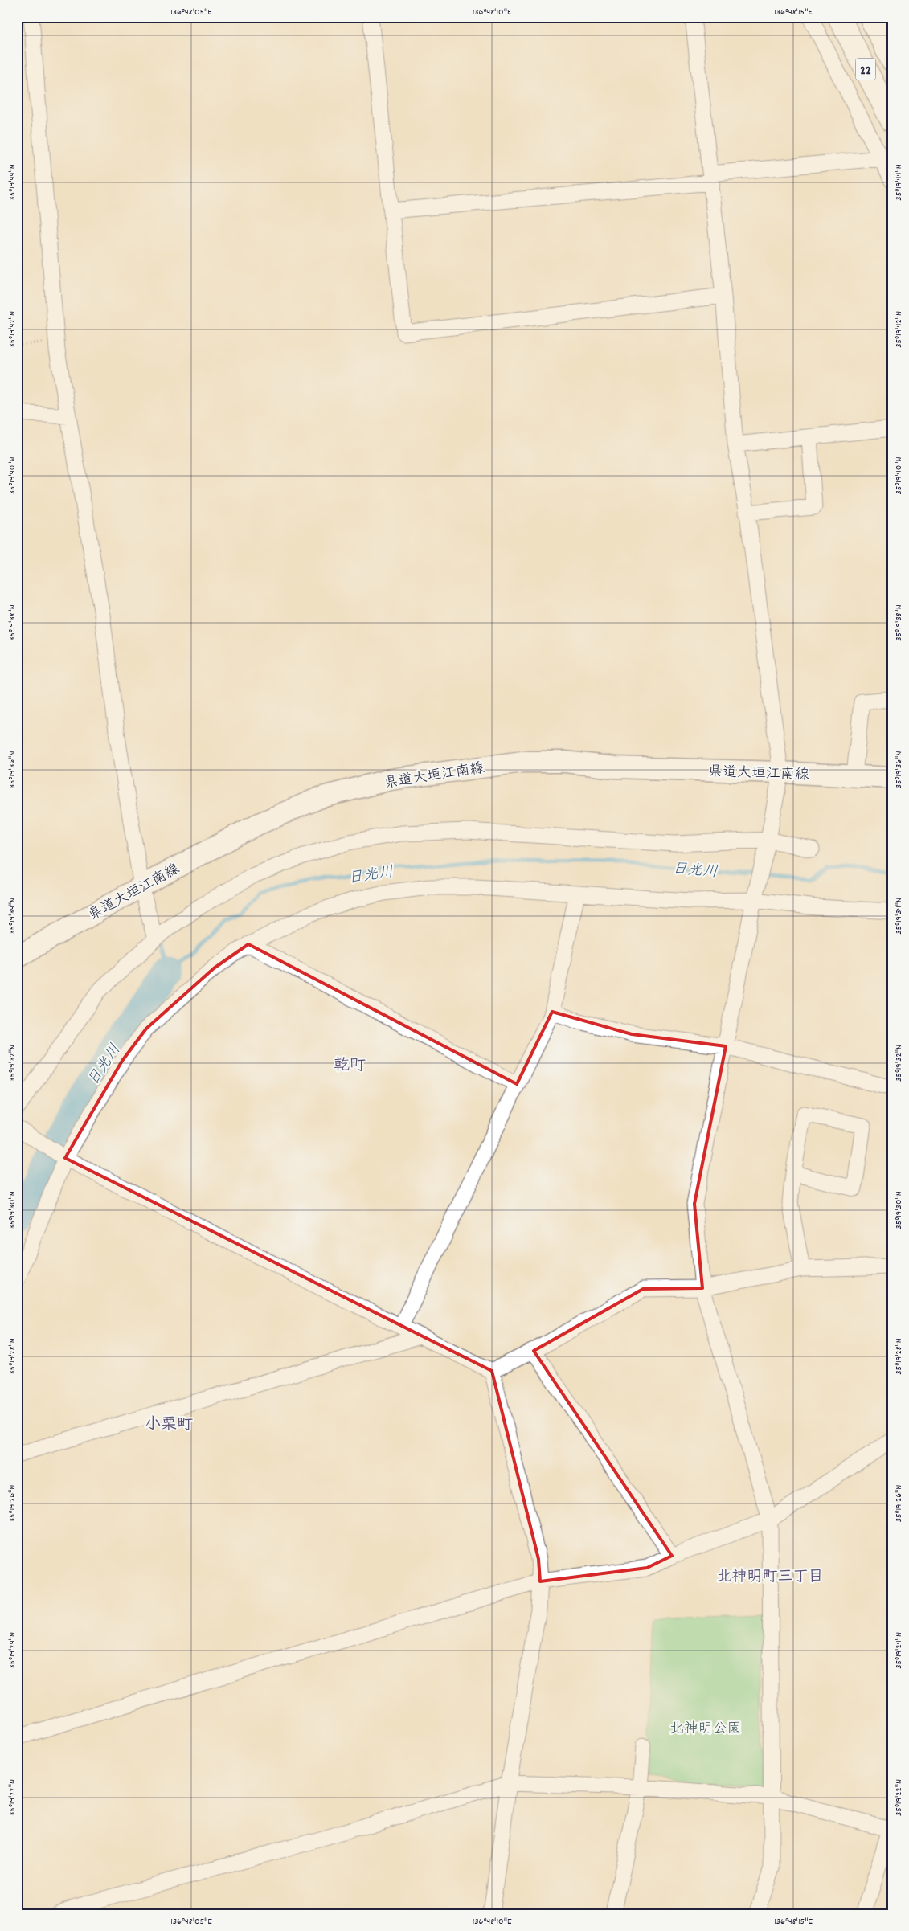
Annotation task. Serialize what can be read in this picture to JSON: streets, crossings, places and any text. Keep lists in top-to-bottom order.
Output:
{
  "streets": {
    "highway": ["22"],
    "main road": ["県道大垣江南線"]
  },
  "districts": ["乾町", "小栗町", "北神明町三丁目"],
  "water": ["日光川"],
  "parks": ["北神明公園"],
  "coordinates": [
    "136°48'05\"E",
    "136°48'10\"E",
    "136°48'15\"E",
    "35°19'44\"N",
    "35°19'42\"N",
    "35°19'40\"N",
    "35°19'38\"N",
    "35°19'36\"N",
    "35°19'34\"N",
    "35°19'32\"N",
    "35°19'30\"N",
    "35°19'28\"N",
    "35°19'26\"N",
    "35°19'24\"N",
    "35°19'22\"N"
  ]
}
